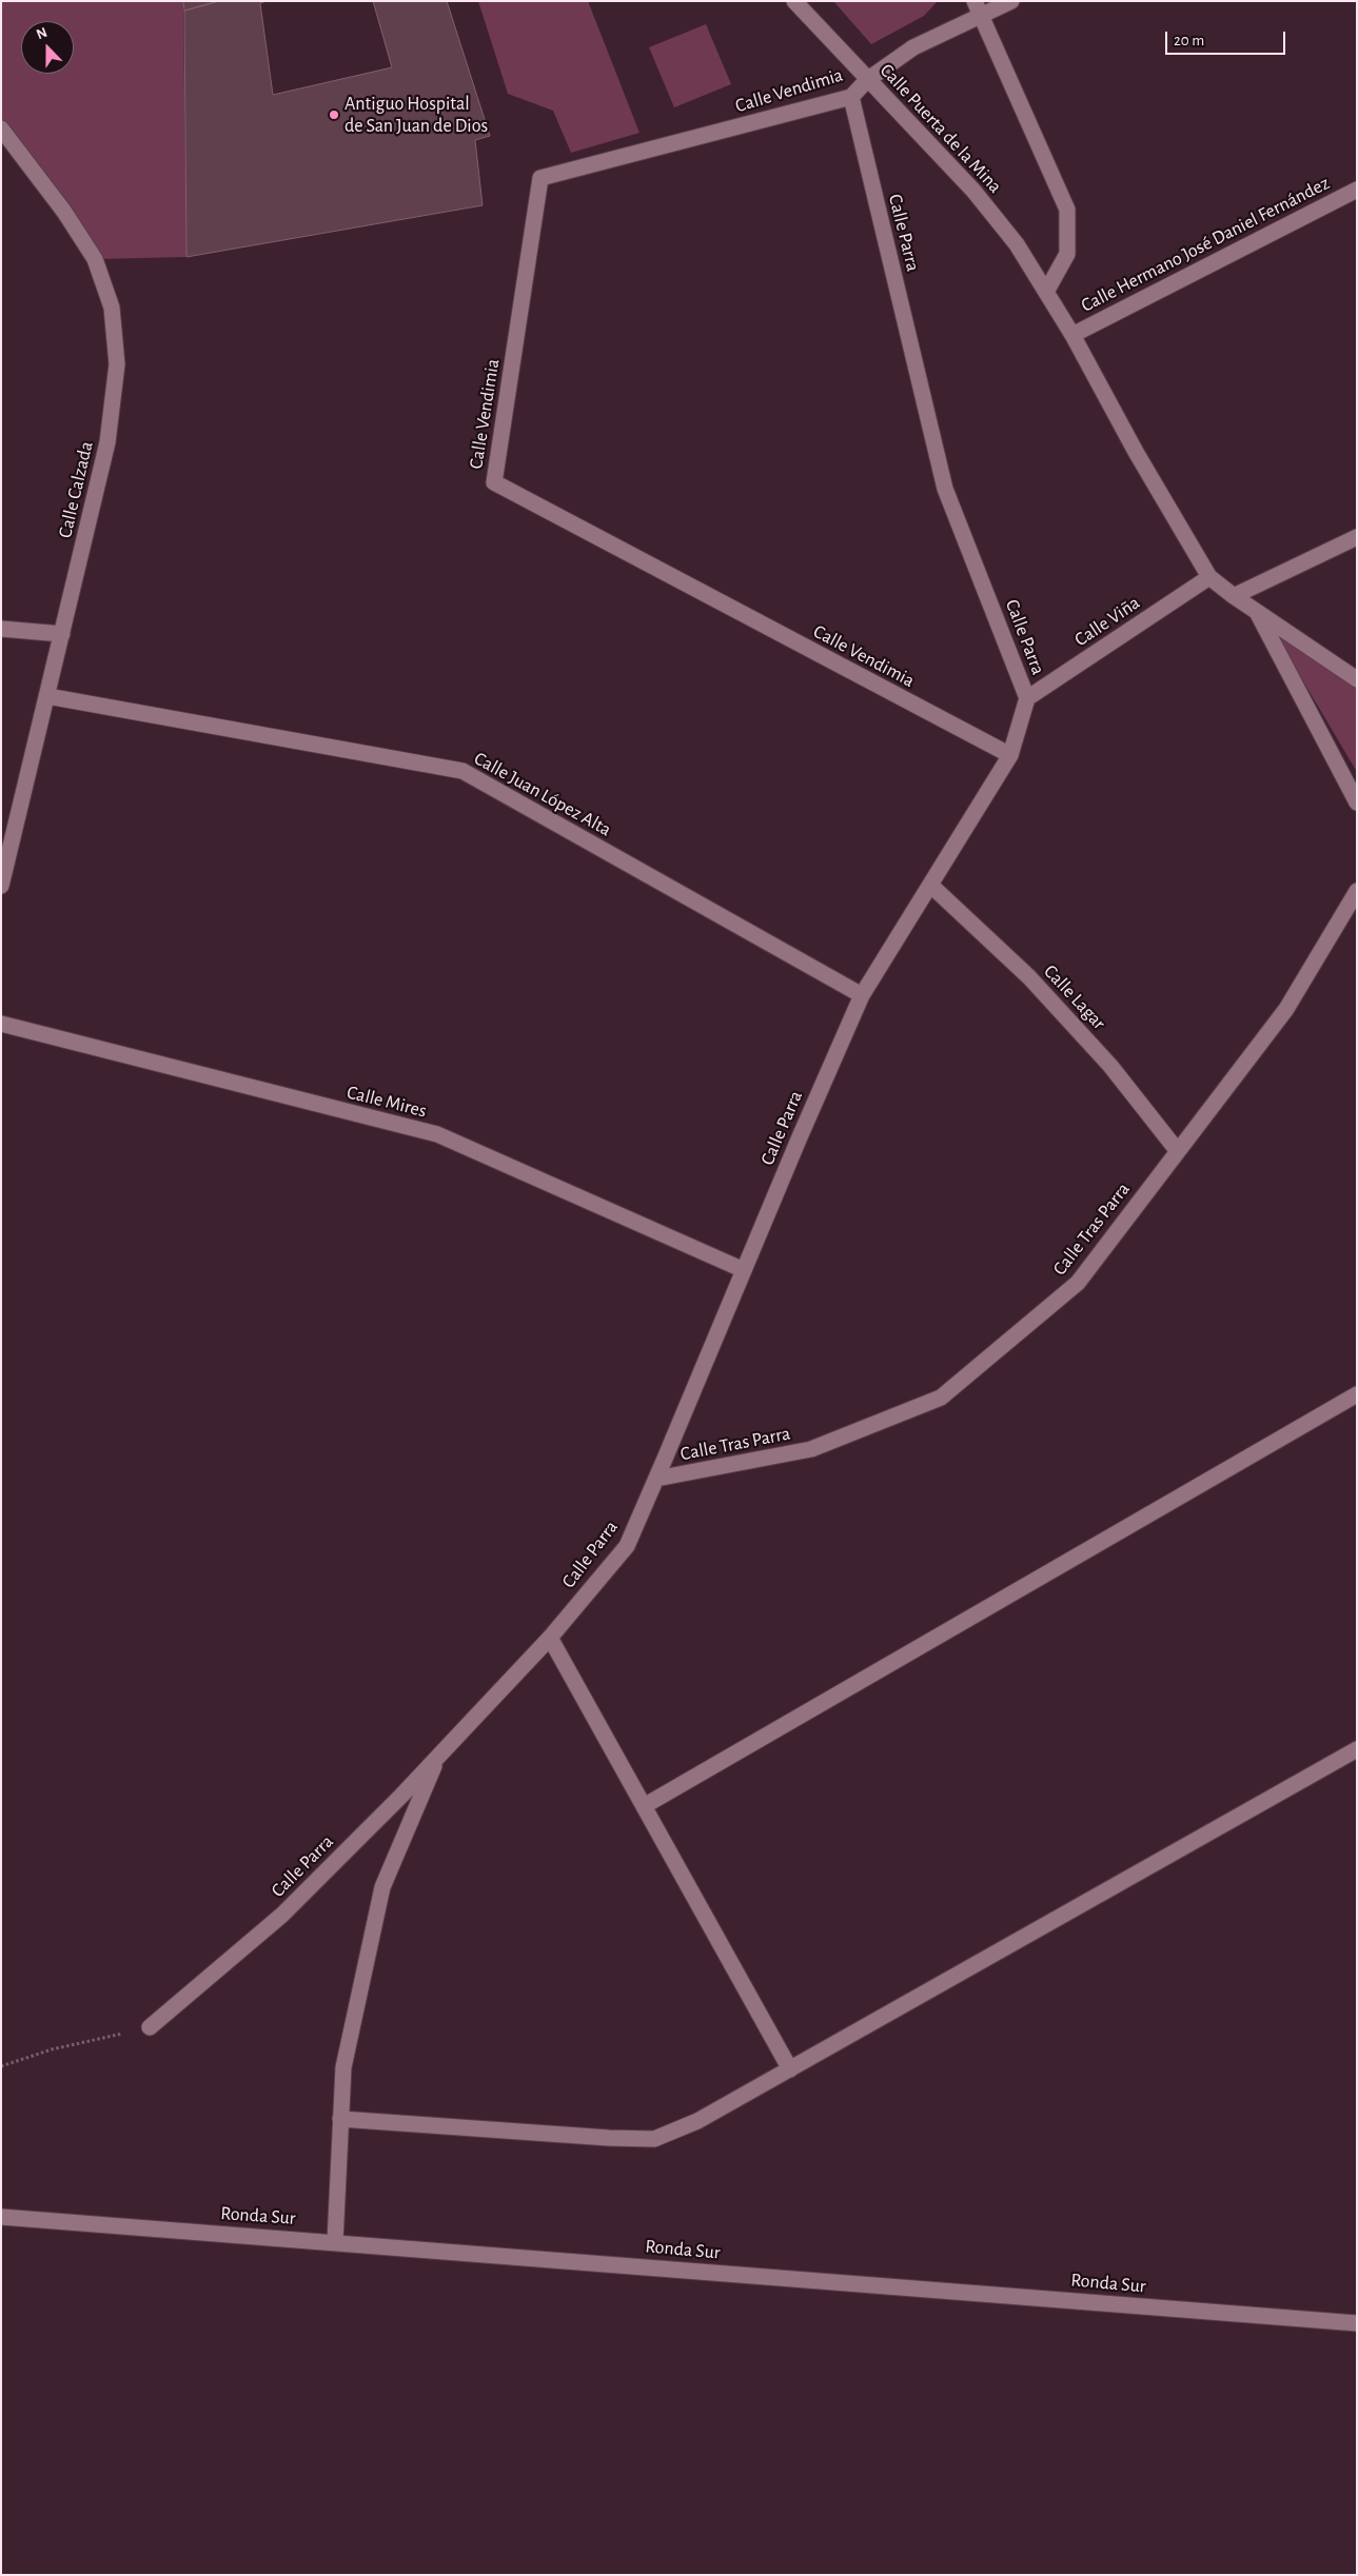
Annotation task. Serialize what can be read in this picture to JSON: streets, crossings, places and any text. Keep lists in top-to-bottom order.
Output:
{
  "streets": {
    "street": [
      "Calle Vendimia",
      "Calle Puerta de la Mina",
      "Calle Parra",
      "Calle Hermano José Daniel Fernández",
      "Calle Calzada",
      "Calle Viña",
      "Calle Juan López Alta",
      "Calle Lagar",
      "Calle Mires",
      "Calle Tras Parra",
      "Ronda Sur"
    ]
  },
  "crossings": [
    ["Calle Vendimia", "Calle Puerta de la Mina"],
    ["Calle Vendimia", "Calle Parra"],
    ["Calle Puerta de la Mina", "Calle Hermano José Daniel Fernández"],
    ["Calle Puerta de la Mina", "Calle Viña"],
    ["Calle Parra", "Calle Viña"],
    ["Calle Parra", "Calle Juan López Alta"],
    ["Calle Parra", "Calle Lagar"],
    ["Calle Parra", "Calle Mires"],
    ["Calle Parra", "Calle Tras Parra"],
    ["Calle Calzada", "Calle Juan López Alta"],
    ["Calle Lagar", "Calle Tras Parra"]
  ],
  "places": ["Antiguo Hospital de San Juan de Dios"],
  "scale_bar": "20 m",
  "north": "top"
}
